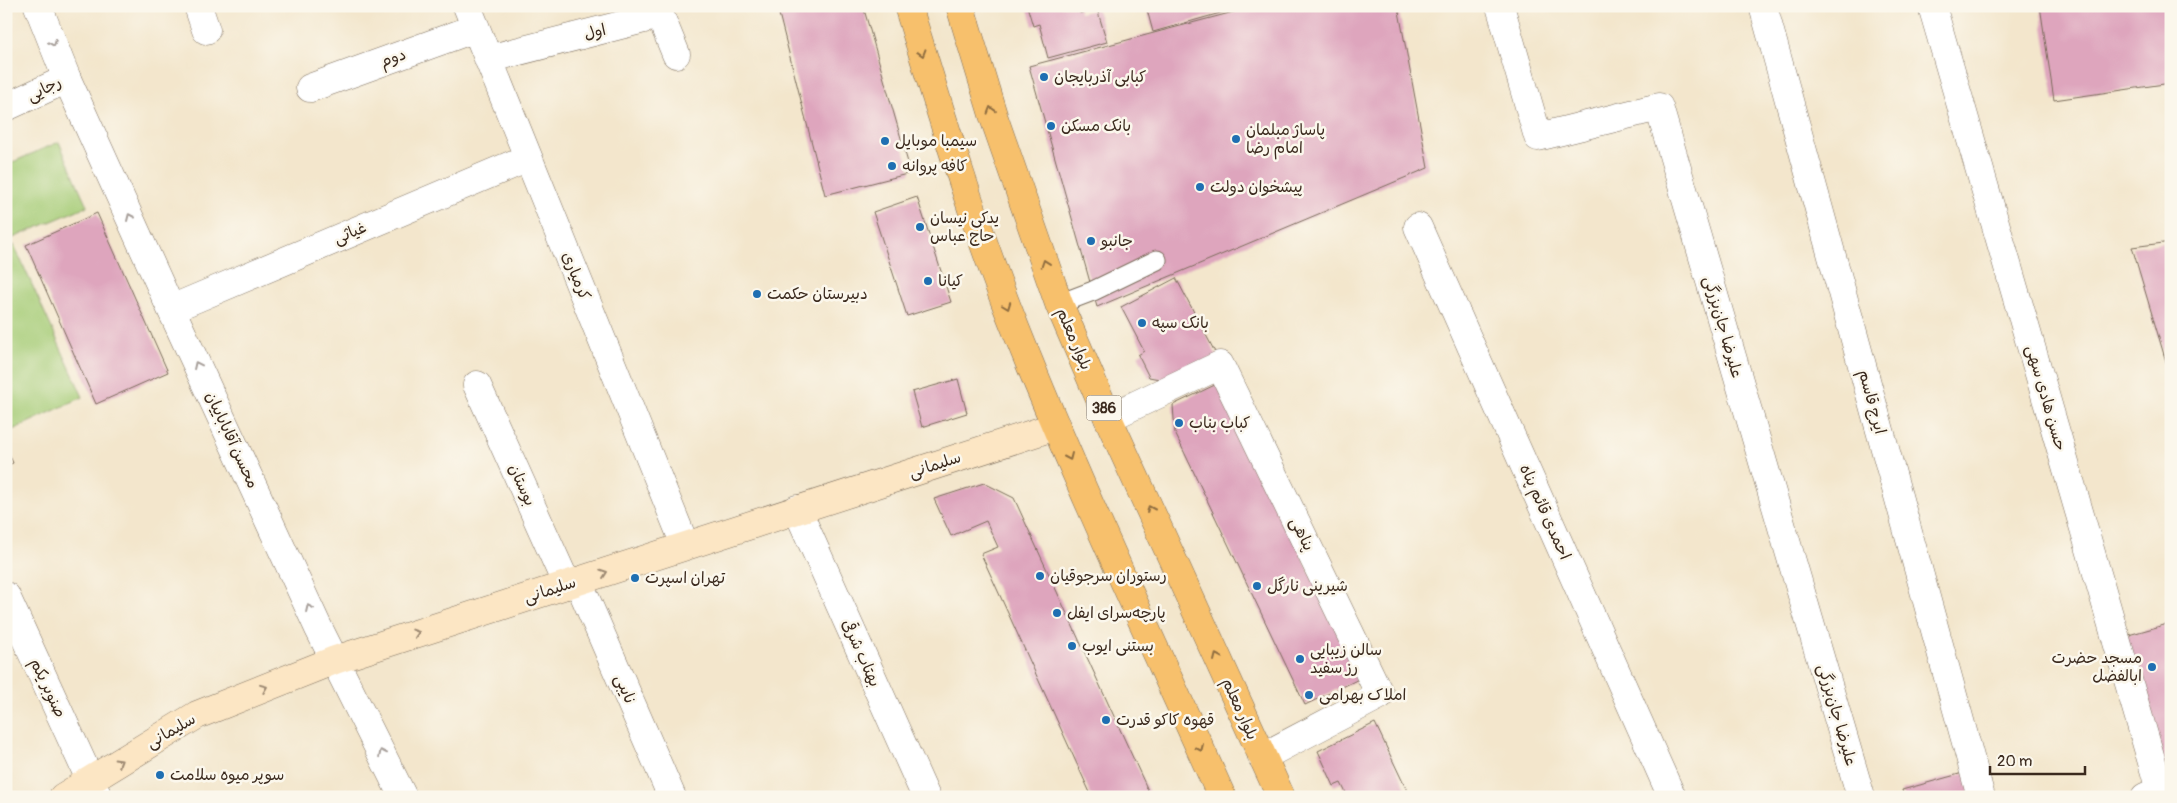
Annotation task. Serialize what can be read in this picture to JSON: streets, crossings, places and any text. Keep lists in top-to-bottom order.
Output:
{
  "streets": {
    "main road": ["بلوار معلم", "386", "سلیمانی"],
    "street": [
      "اول",
      "دوم",
      "رجایی",
      "غیاثی",
      "کرمیاری",
      "علیرضا جان‌بزرگی",
      "حسن هادی سهی",
      "ایرج قاسم",
      "محسن آقاباباییان",
      "بوستان",
      "احمدی قائم پناه",
      "پناهی",
      "بهتاب شرقی",
      "صنوبر یکم",
      "نایبی"
    ]
  },
  "crossings": [
    ["اول", "کرمیاری"],
    ["دوم", "کرمیاری"],
    ["رجایی", "محسن آقاباباییان"],
    ["غیاثی", "کرمیاری"],
    ["غیاثی", "محسن آقاباباییان"],
    ["کرمیاری", "سلیمانی"],
    ["بلوار معلم", "پناهی"],
    ["محسن آقاباباییان", "سلیمانی"],
    ["سلیمانی", "بوستان"],
    ["سلیمانی", "بهتاب شرقی"],
    ["سلیمانی", "صنوبر یکم"],
    ["سلیمانی", "نایبی"],
    ["بوستان", "نایبی"]
  ],
  "one_way": ["رجایی", "محسن آقاباباییان", "سلیمانی"],
  "places": [
    "کبابی آذربایجان",
    "بانک مسکن",
    "پاساژ مبلمان امام رضا",
    "سیمبا موبایل",
    "کافه پروانه",
    "پیشخوان دولت",
    "یدکی نیسان حاج عباس",
    "جانبو",
    "کیانا",
    "دبیرستان حکمت",
    "بانک سپه",
    "کباب بناب",
    "رستوران سرجوقیان",
    "تهران اسپرت",
    "شیرینی نارگل",
    "پارچه‌سرای ایفل",
    "بستنی ایوب",
    "سالن زیبایی رز سفید",
    "مسجد حضرت ابالفضل",
    "املاک بهرامی",
    "قهوه کاکو قدرت",
    "سوپر میوه سلامت"
  ],
  "scale_bar": "20 m"
}
